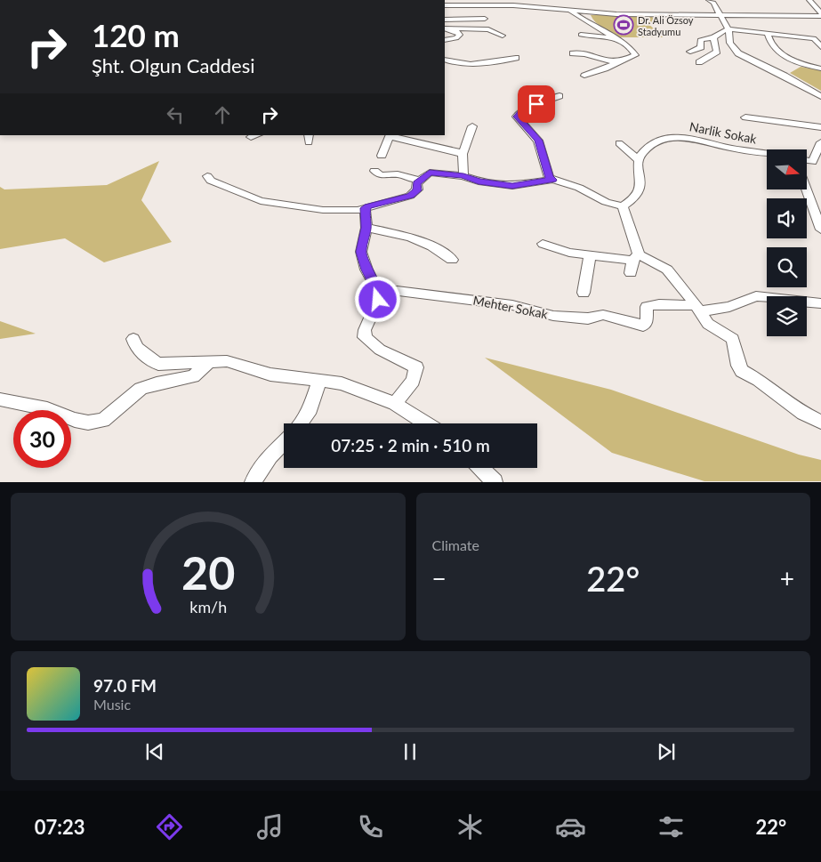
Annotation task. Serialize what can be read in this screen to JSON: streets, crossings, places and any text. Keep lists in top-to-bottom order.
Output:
{
  "streets": {
    "street": ["Narlik Sokak", "Mehter Sokak"]
  },
  "places": {
    "sports": ["Dr. Ali Özsoy Stadyumu"]
  },
  "north": "right",
  "page": {
    "turn": ["120 m", "Şht. Olgun Caddesi"],
    "limit": "30",
    "trip": "07:25 · 2 min · 510 m",
    "tile": "Climate",
    "heat": ["−", "22°", "+"],
    "song": ["97.0 FM", "Music"],
    "tabs": ["07:23", "22°"],
    "gauge": ["20", "km/h"]
  }
}
